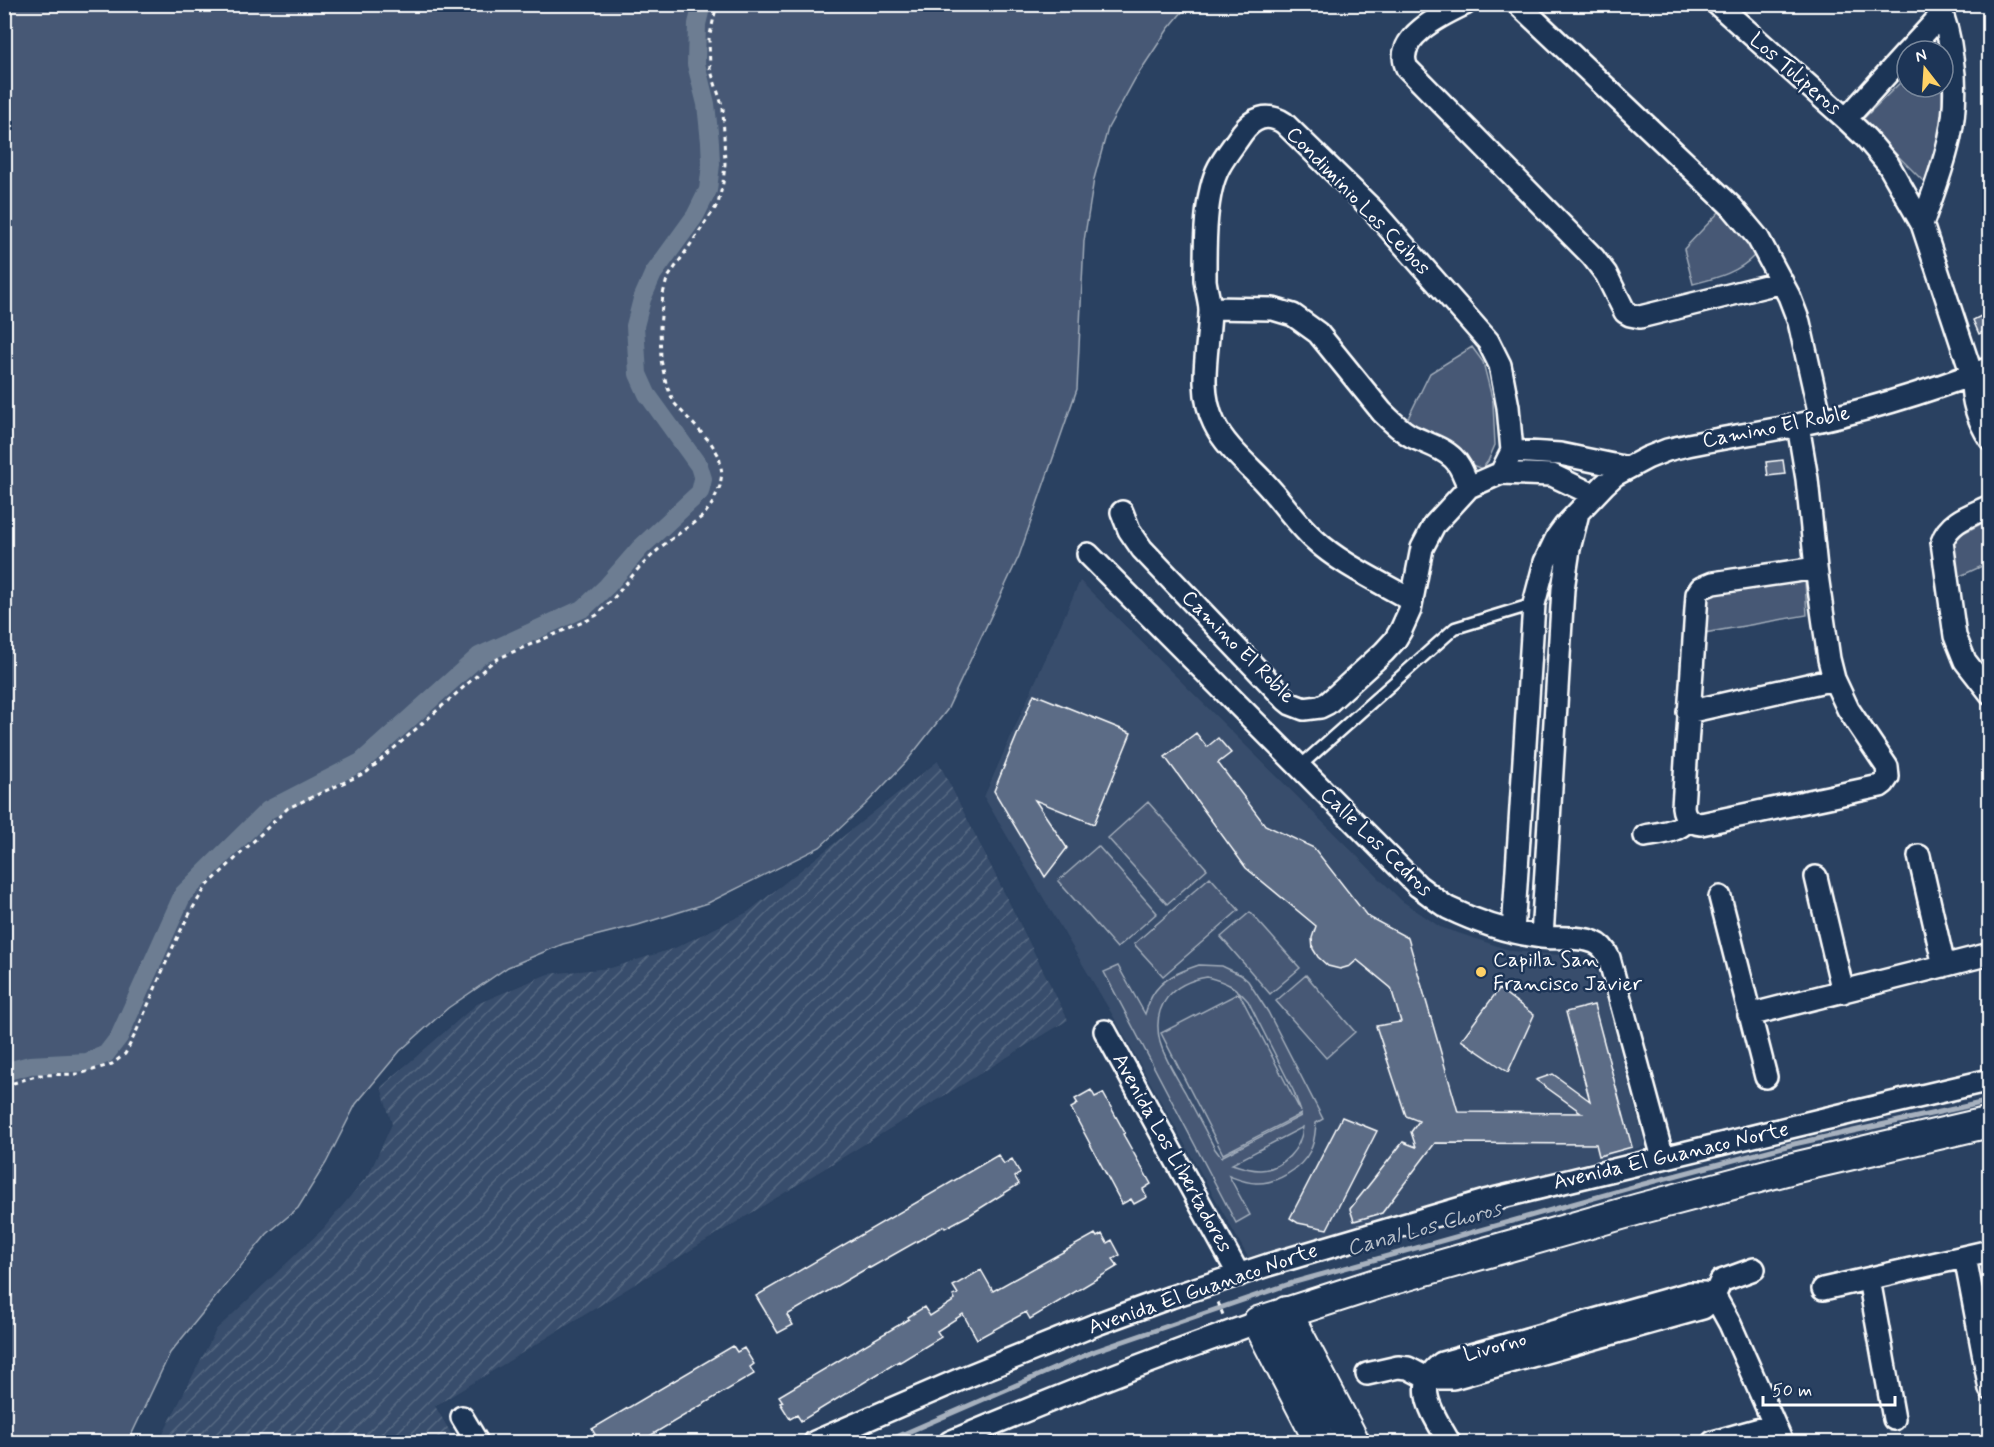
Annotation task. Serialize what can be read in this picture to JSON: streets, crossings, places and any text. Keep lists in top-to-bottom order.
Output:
{
  "streets": {
    "street": [
      "Los Tuliperos",
      "Condiminio Los Ceibos",
      "Camino El Roble",
      "Calle Los Cedros",
      "Avenida Los Libertadores",
      "Avenida El Guanaco Norte",
      "Livorno"
    ]
  },
  "crossings": [
    ["Los Tuliperos", "Camino El Roble"],
    ["Condiminio Los Ceibos", "Camino El Roble"],
    ["Camino El Roble", "Calle Los Cedros"],
    ["Calle Los Cedros", "Avenida El Guanaco Norte"],
    ["Avenida Los Libertadores", "Avenida El Guanaco Norte"]
  ],
  "water": ["Canal Los Choros"],
  "places": ["Capilla San Francisco Javier"],
  "scale_bar": "50 m",
  "north": "top"
}
